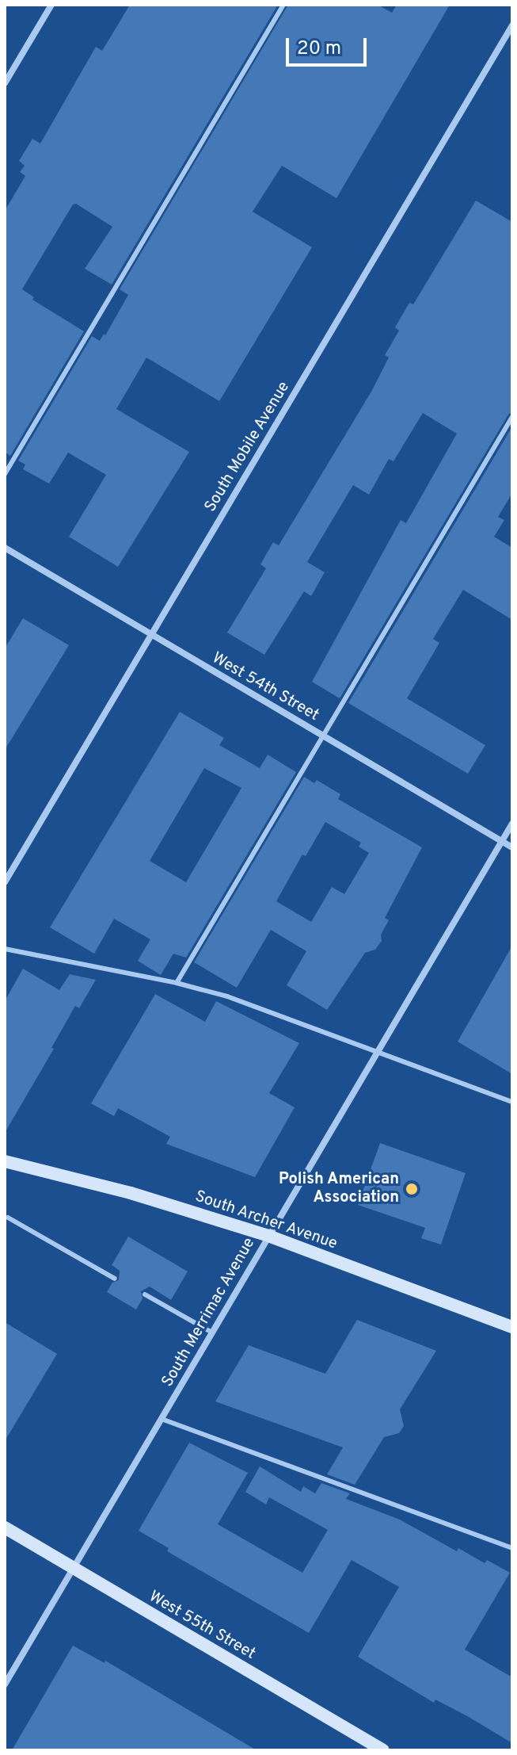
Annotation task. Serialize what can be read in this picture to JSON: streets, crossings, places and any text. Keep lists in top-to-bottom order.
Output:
{
  "streets": {
    "main road": ["South Archer Avenue", "West 55th Street"],
    "street": ["South Mobile Avenue", "West 54th Street", "South Merrimac Avenue"]
  },
  "crossings": [
    ["South Mobile Avenue", "West 54th Street"],
    ["West 54th Street", "South Merrimac Avenue"],
    ["South Archer Avenue", "South Merrimac Avenue"],
    ["South Merrimac Avenue", "West 55th Street"]
  ],
  "places": ["Polish American Association"],
  "scale_bar": "20 m"
}
